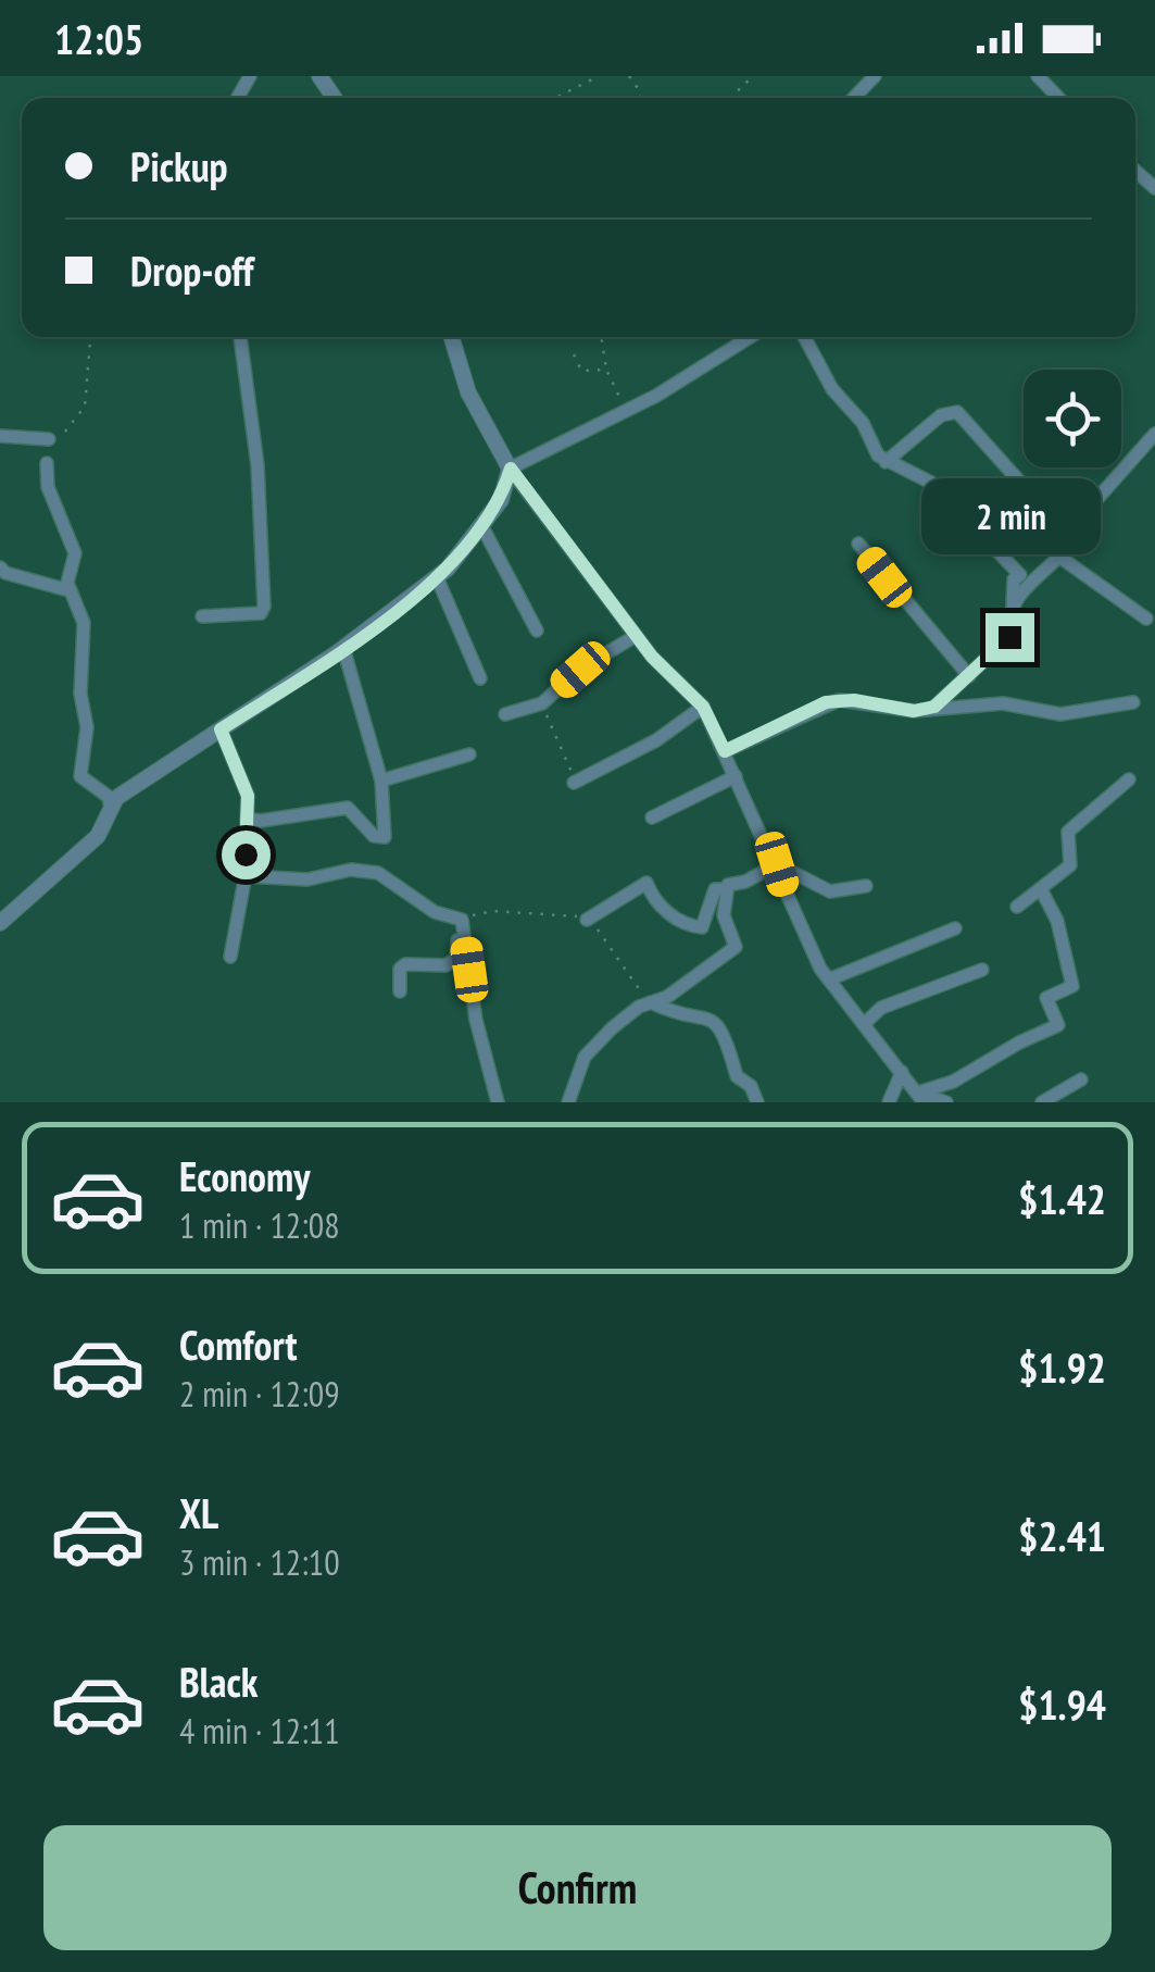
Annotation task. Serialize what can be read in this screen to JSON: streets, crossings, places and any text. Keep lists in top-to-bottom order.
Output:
{
  "page": {
    "status": "12:05",
    "banner": ["Pickup", "Drop-off"],
    "bubble": "2 min",
    "list": [
      {
        "name": "Economy",
        "note": "1 min · 12:08",
        "value": "$1.42"
      },
      {
        "name": "Comfort",
        "note": "2 min · 12:09",
        "value": "$1.92"
      },
      {
        "name": "XL",
        "note": "3 min · 12:10",
        "value": "$2.41"
      },
      {
        "name": "Black",
        "note": "4 min · 12:11",
        "value": "$1.94"
      }
    ],
    "buttons": "Confirm"
  }
}
